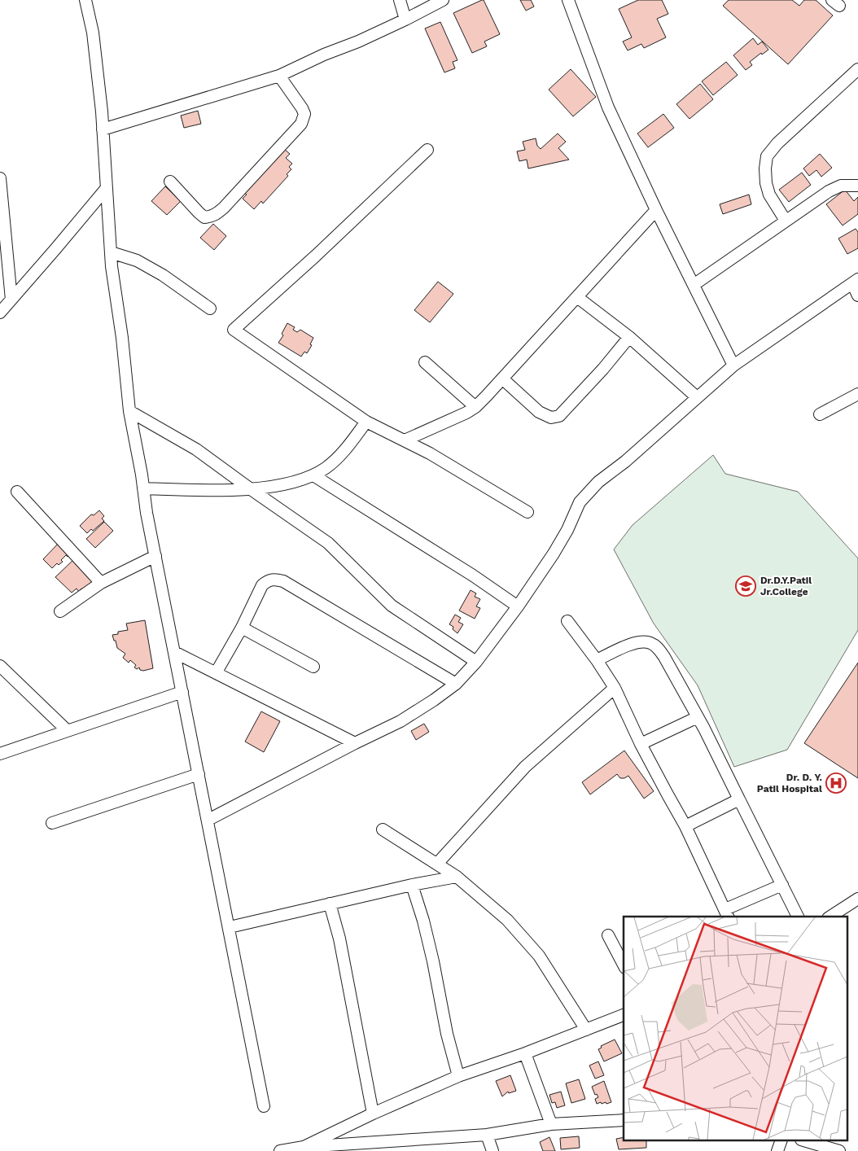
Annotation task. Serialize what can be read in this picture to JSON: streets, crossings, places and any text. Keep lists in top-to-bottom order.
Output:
{
  "places": {
    "school or university": ["Dr.D.Y.Patil Jr.College"],
    "hospital": ["Dr. D. Y. Patil Hospital"]
  }
}
